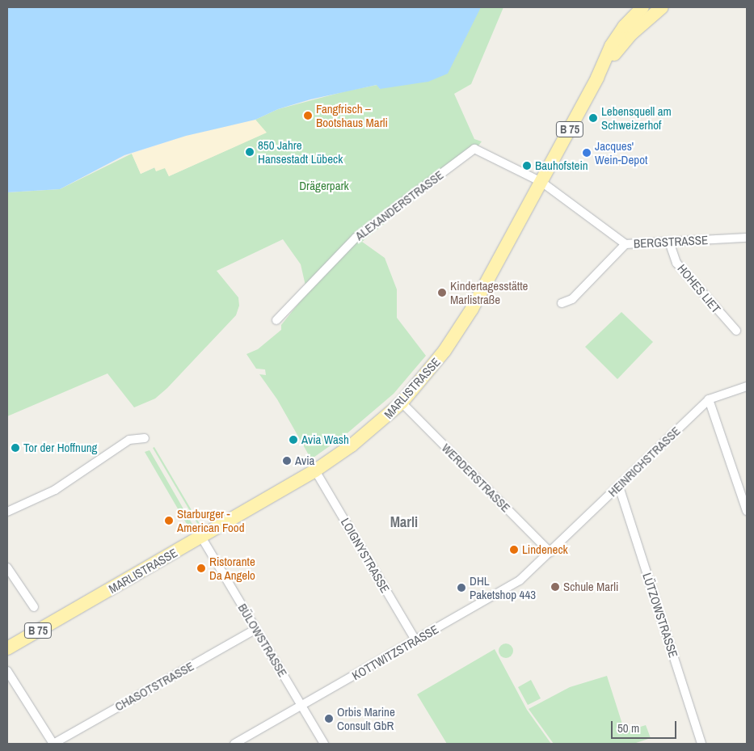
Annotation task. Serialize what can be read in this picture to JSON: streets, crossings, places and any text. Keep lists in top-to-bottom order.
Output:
{
  "streets": {
    "main road": ["B 75", "MARLISTRASSE"],
    "street": [
      "ALEXANDERSTRASSE",
      "BERGSTRASSE",
      "HOHES LIET",
      "HEINRICHSTRASSE",
      "WERDERSTRASSE",
      "LOIGNYSTRASSE",
      "LÜTZOWSTRASSE",
      "BÜLOWSTRASSE",
      "KOTTWITZSTRASSE",
      "CHASOTSTRASSE"
    ]
  },
  "crossings": [
    ["B 75", "MARLISTRASSE"],
    ["ALEXANDERSTRASSE", "BERGSTRASSE"],
    ["ALEXANDERSTRASSE", "MARLISTRASSE"],
    ["BERGSTRASSE", "HOHES LIET"],
    ["BERGSTRASSE", "MARLISTRASSE"],
    ["MARLISTRASSE", "WERDERSTRASSE"],
    ["MARLISTRASSE", "LOIGNYSTRASSE"],
    ["MARLISTRASSE", "BÜLOWSTRASSE"],
    ["HEINRICHSTRASSE", "WERDERSTRASSE"],
    ["HEINRICHSTRASSE", "LÜTZOWSTRASSE"],
    ["HEINRICHSTRASSE", "KOTTWITZSTRASSE"],
    ["WERDERSTRASSE", "KOTTWITZSTRASSE"],
    ["LOIGNYSTRASSE", "KOTTWITZSTRASSE"],
    ["BÜLOWSTRASSE", "KOTTWITZSTRASSE"],
    ["BÜLOWSTRASSE", "CHASOTSTRASSE"]
  ],
  "districts": ["Marli"],
  "parks": ["Drägerpark"],
  "places": [
    "Fangfrisch – Bootshaus Marli",
    "Lebensquell am Schweizerhof",
    "850 Jahre Hansestadt Lübeck",
    "Jacques' Wein-Depot",
    "Bauhofstein",
    "Kindertagesstätte Marlistraße",
    "Avia Wash",
    "Tor der Hoffnung",
    "Avia",
    "Starburger - American Food",
    "Lindeneck",
    "Ristorante Da Angelo",
    "Schule Marli",
    "DHL Paketshop 443",
    "Orbis Marine Consult GbR"
  ],
  "scale_bar": "50 m"
}
